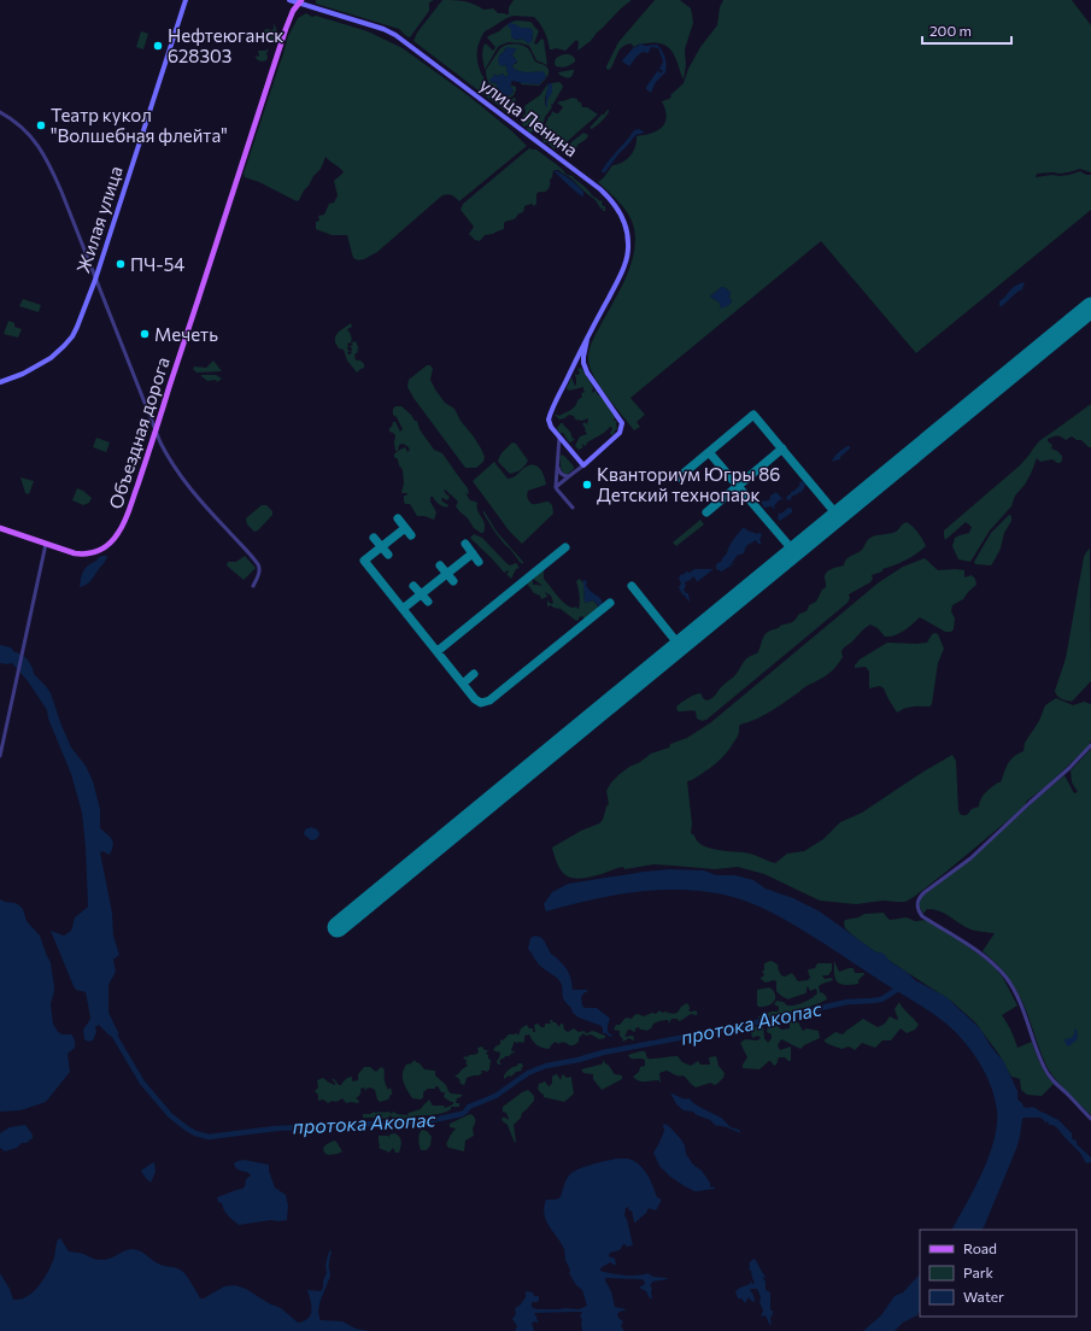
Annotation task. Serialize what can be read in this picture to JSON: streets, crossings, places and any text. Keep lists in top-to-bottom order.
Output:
{
  "streets": {
    "main road": ["Объездная дорога"],
    "street": ["улица Ленина", "Жилая улица"]
  },
  "crossings": [
    ["улица Ленина", "Объездная дорога"]
  ],
  "water": ["протока Акопас"],
  "places": [
    "Нефтеюганск 628303",
    "Театр кукол \"Волшебная флейта\"",
    "ПЧ-54",
    "Мечеть",
    "Кванториум Югры 86 Детский технопарк"
  ],
  "legend": ["Road", "Park", "Water"],
  "scale_bar": "200 m"
}
